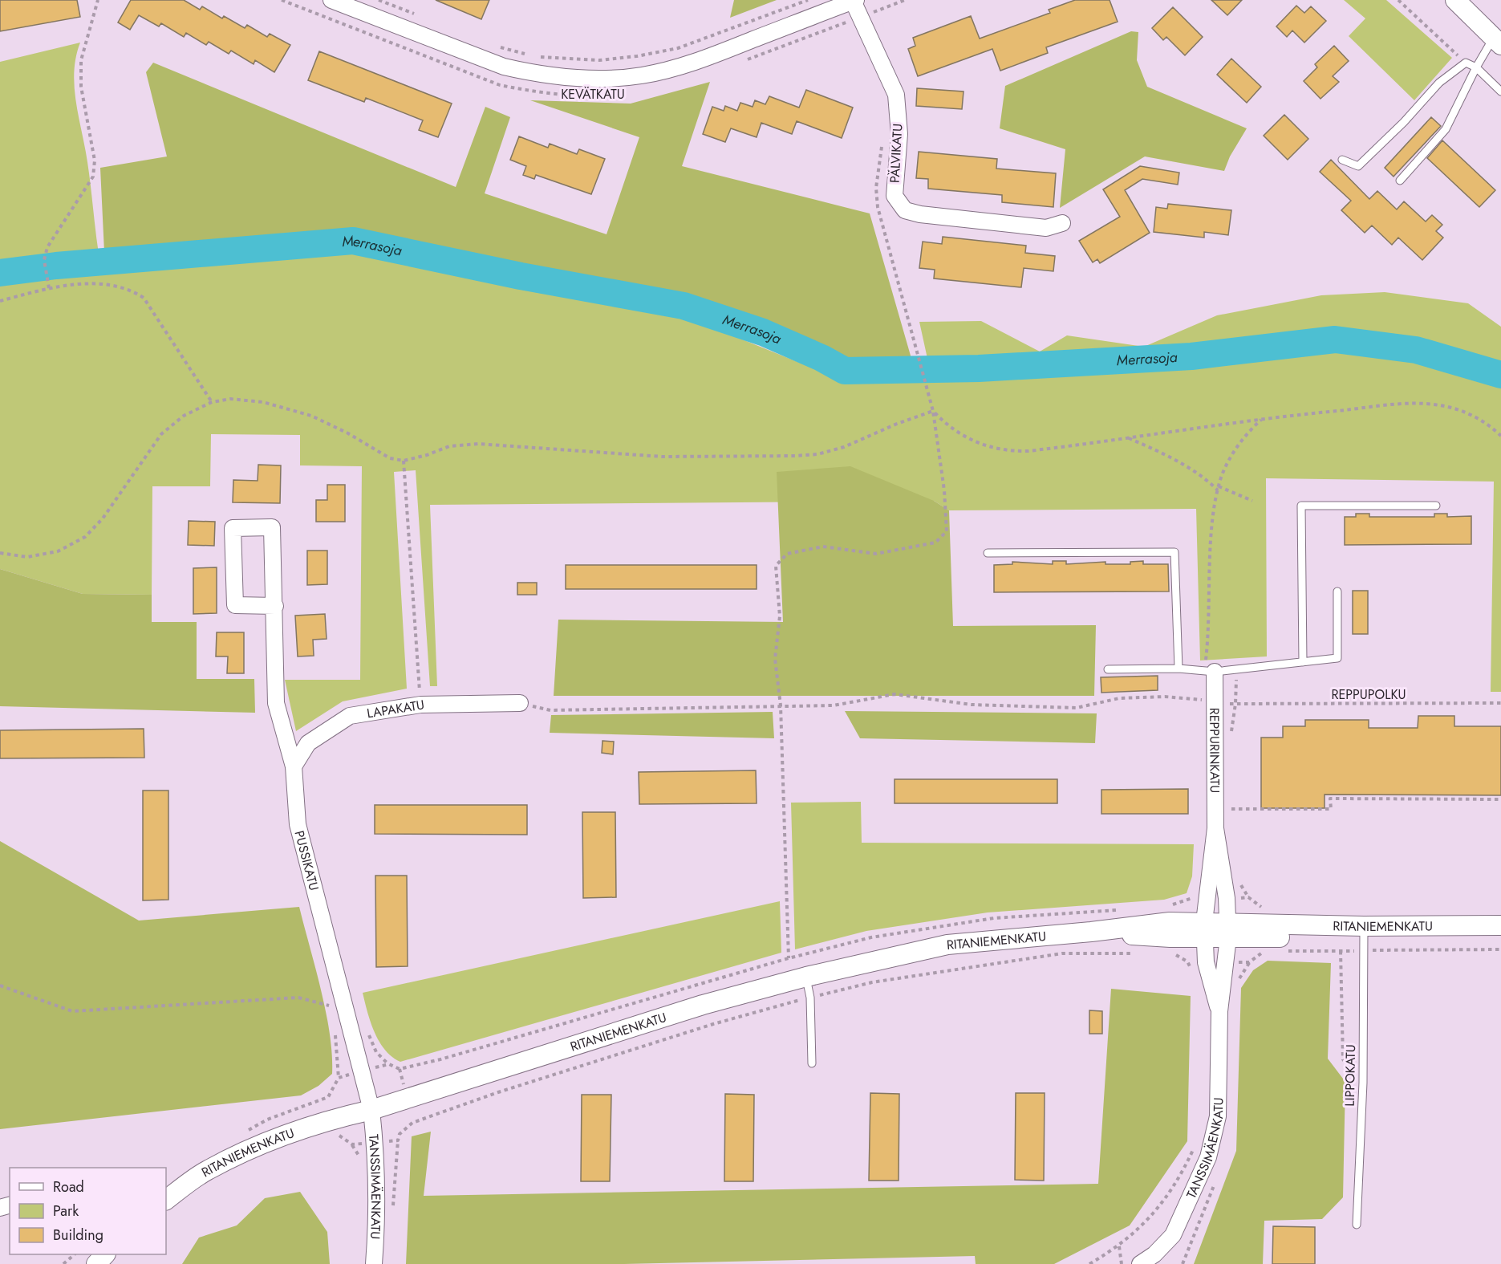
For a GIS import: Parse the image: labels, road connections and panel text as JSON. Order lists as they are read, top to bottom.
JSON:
{
  "streets": {
    "street": [
      "KEVÄTKATU",
      "PÄLVIKATU",
      "LAPAKATU",
      "REPPURINKATU",
      "PUSSIKATU",
      "RITANIEMENKATU",
      "TANSSIMÄENKATU"
    ],
    "lane": ["LIPPOKATU"],
    "path": ["REPPUPOLKU"]
  },
  "crossings": [
    ["KEVÄTKATU", "PÄLVIKATU"],
    ["LAPAKATU", "PUSSIKATU"],
    ["REPPURINKATU", "RITANIEMENKATU"],
    ["REPPURINKATU", "TANSSIMÄENKATU"],
    ["PUSSIKATU", "RITANIEMENKATU"],
    ["PUSSIKATU", "TANSSIMÄENKATU"],
    ["RITANIEMENKATU", "LIPPOKATU"],
    ["RITANIEMENKATU", "TANSSIMÄENKATU"]
  ],
  "water": ["Merrasoja"],
  "legend": ["Road", "Park", "Building"]
}
